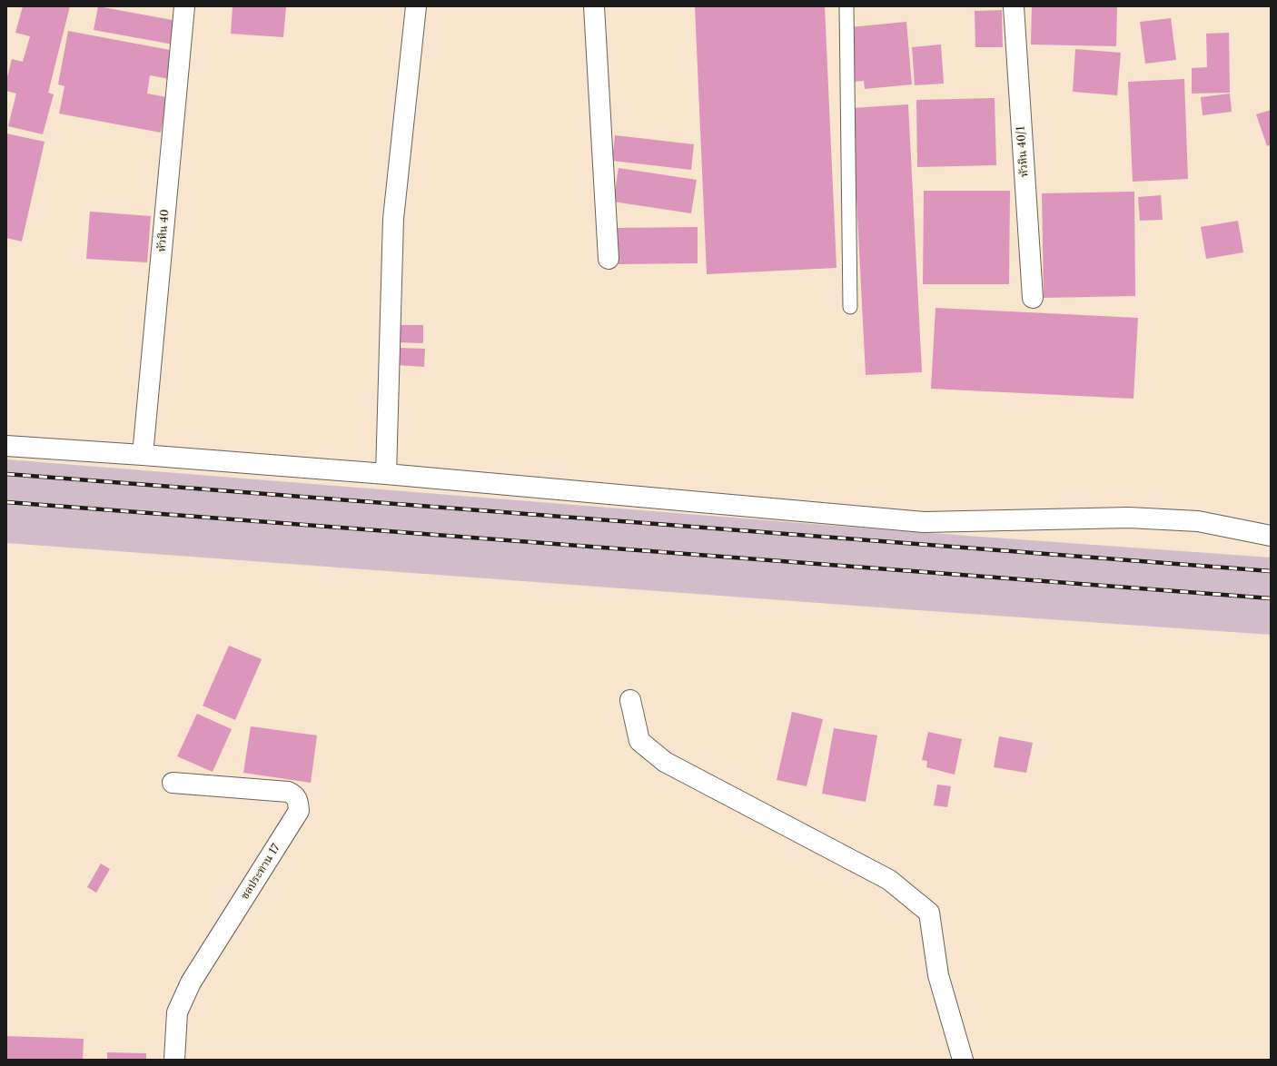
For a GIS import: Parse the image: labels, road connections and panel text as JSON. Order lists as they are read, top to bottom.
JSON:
{
  "streets": {
    "street": ["หัวหิน 40/1", "หัวหิน 40", "ชลประทาน 17"]
  }
}
